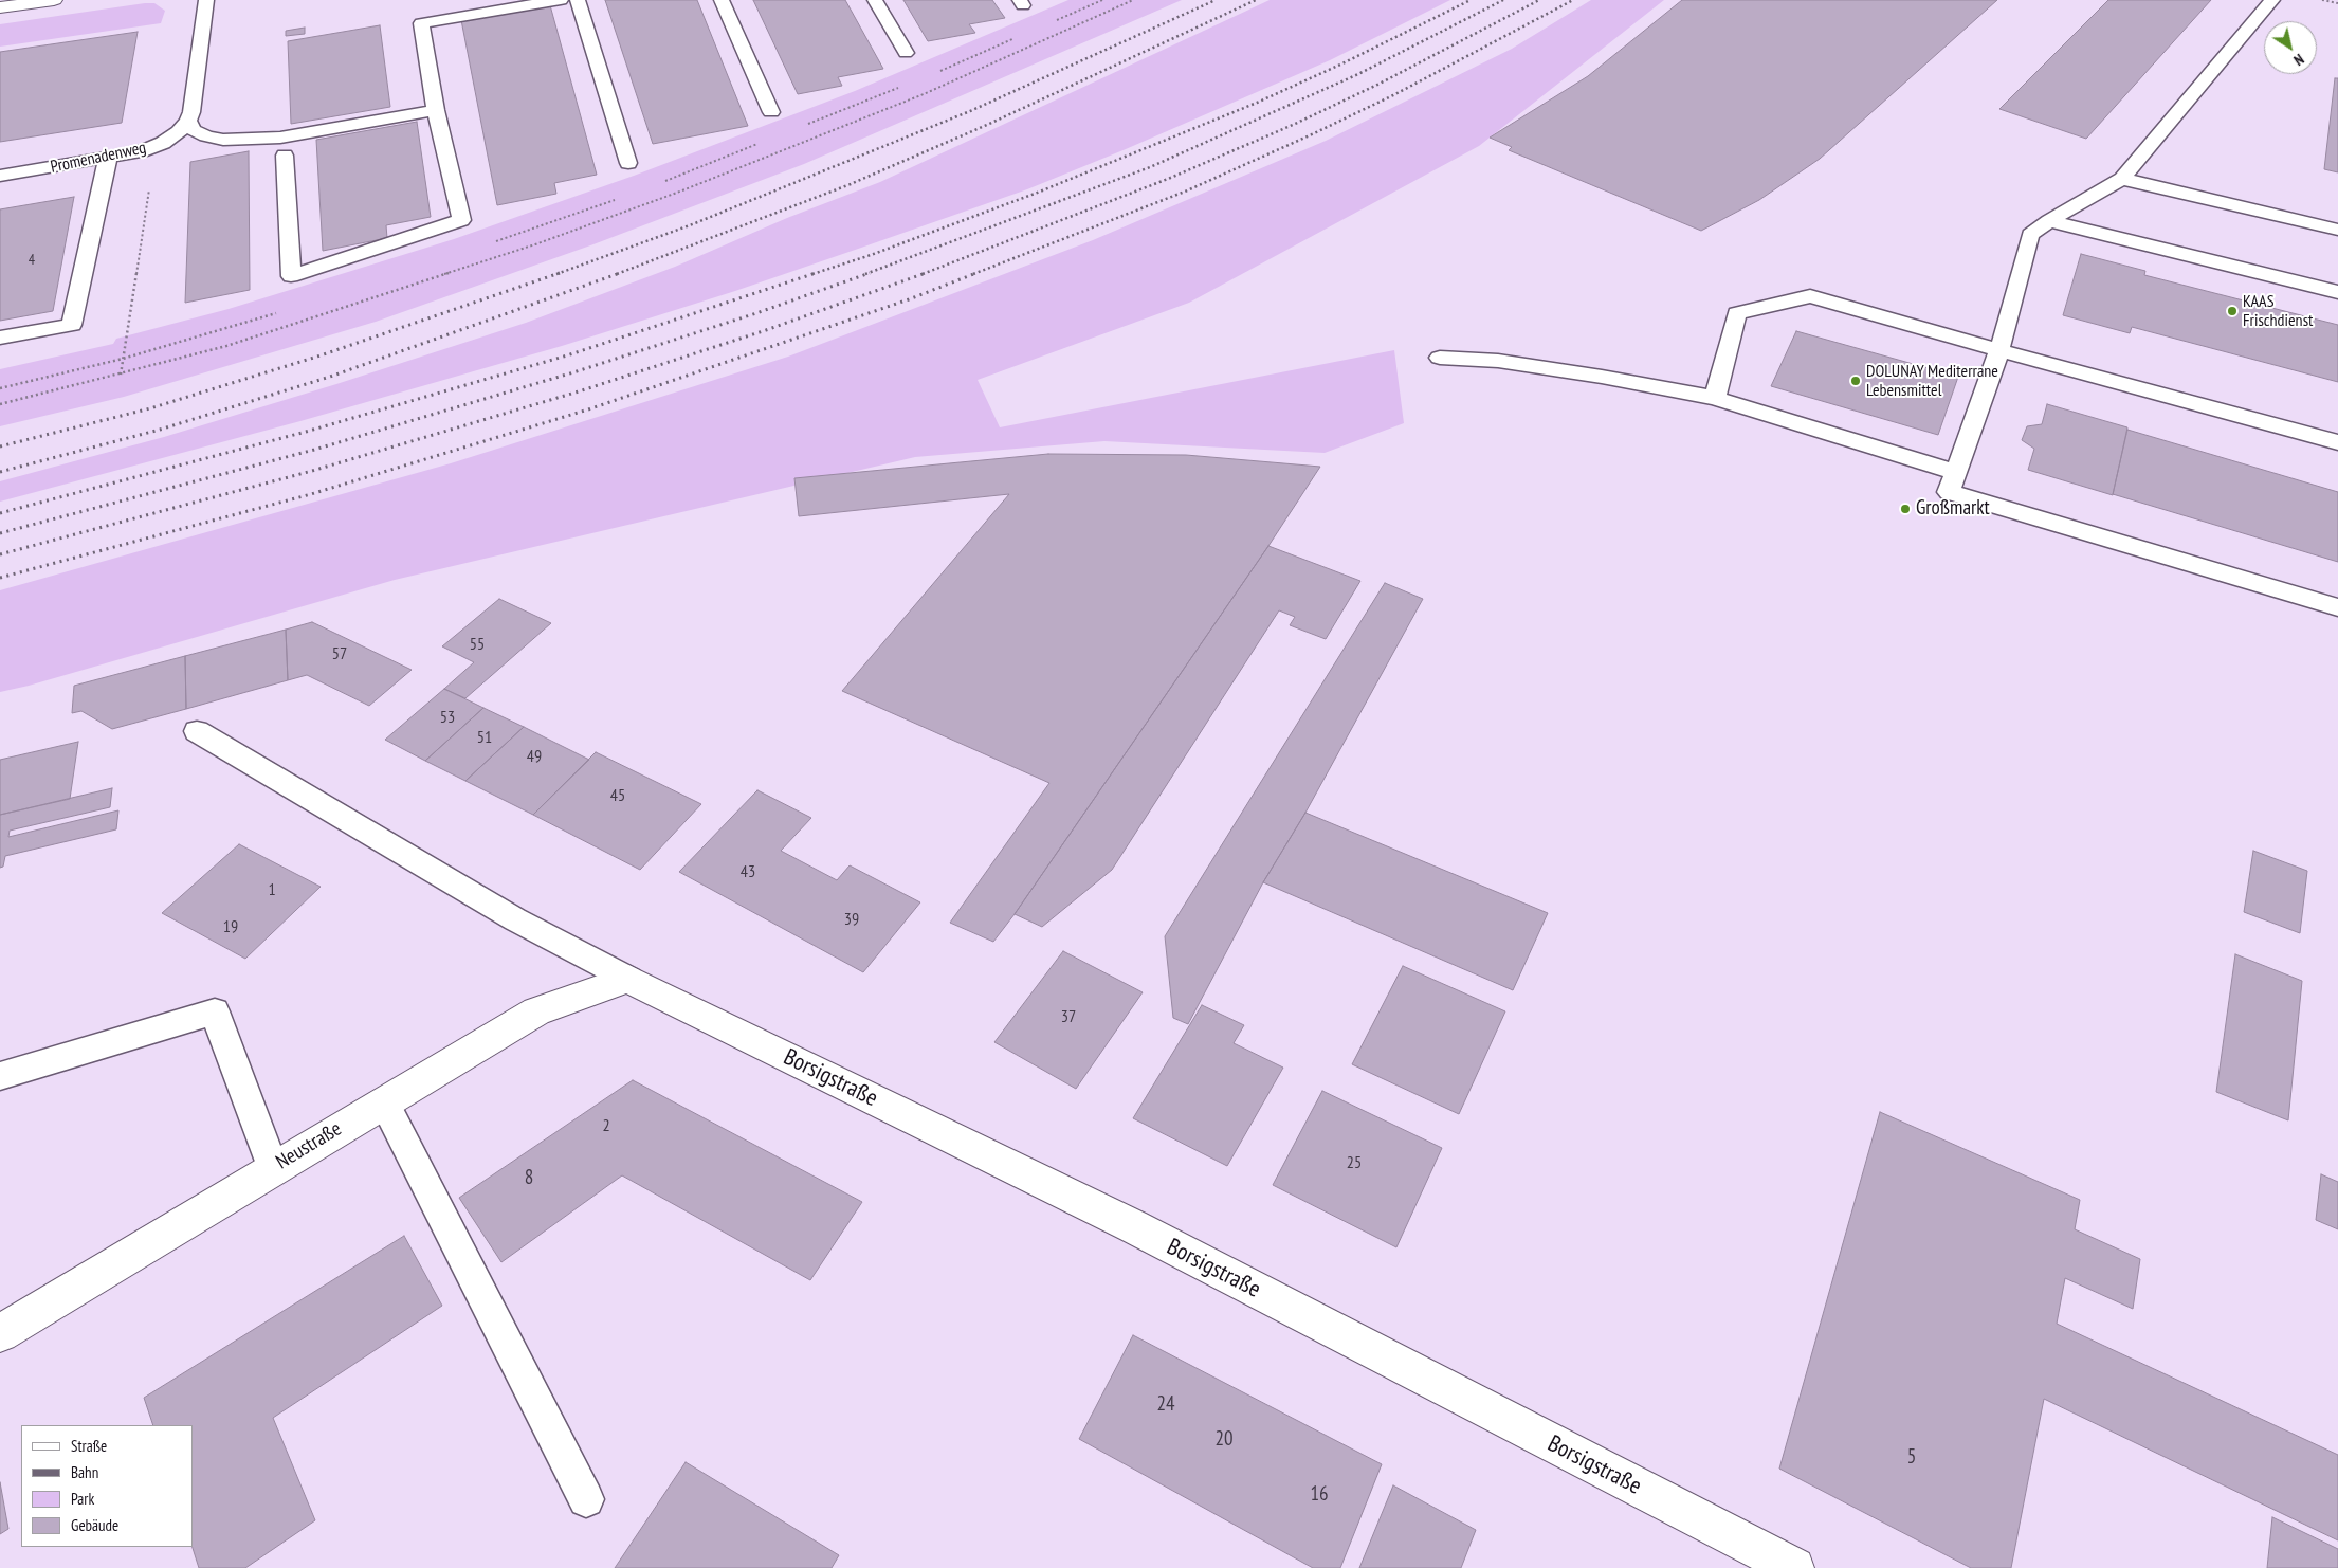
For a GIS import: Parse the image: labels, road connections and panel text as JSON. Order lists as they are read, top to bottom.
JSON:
{
  "streets": {
    "street": ["Borsigstraße", "Neustraße"],
    "lane": ["Promenadenweg"]
  },
  "crossings": [
    ["Borsigstraße", "Neustraße"]
  ],
  "places": ["KAAS Frischdienst", "DOLUNAY Mediterrane Lebensmittel", "Großmarkt"],
  "house_numbers": [
    "4",
    "55",
    "57",
    "53",
    "51",
    "49",
    "45",
    "43",
    "1",
    "39",
    "19",
    "37",
    "2",
    "25",
    "8",
    "24",
    "20",
    "5",
    "16"
  ],
  "legend": [
    "Straße",
    "Bahn",
    "Park",
    "Gebäude"
  ],
  "north": "bottom right"
}
